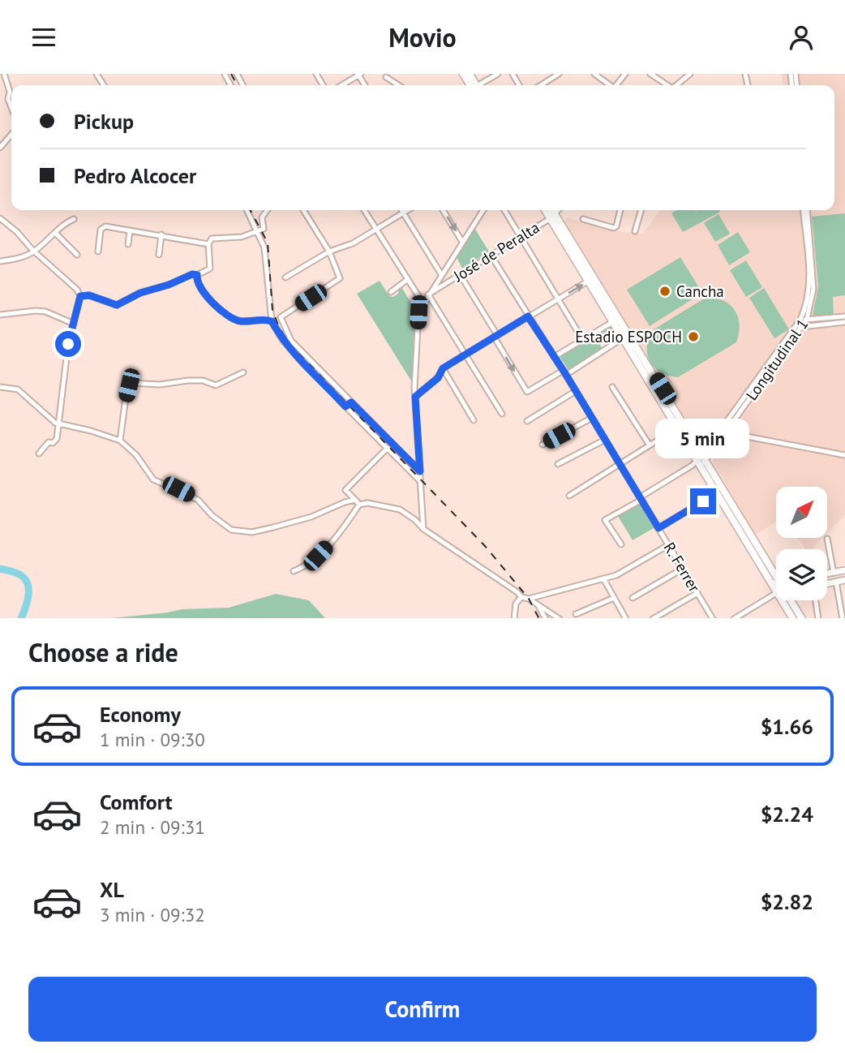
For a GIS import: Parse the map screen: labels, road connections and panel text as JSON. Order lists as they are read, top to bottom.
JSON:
{
  "streets": {
    "street": ["José de Peralta", "Longitudinal 1", "R. Ferrer"]
  },
  "crossings": [
    ["José de Peralta", "R. Ferrer"],
    ["Longitudinal 1", "R. Ferrer"]
  ],
  "places": ["Cancha", "Estadio ESPOCH"],
  "north": "top right",
  "page": {
    "header": "Movio",
    "banner": ["Pickup", "Pedro Alcocer"],
    "bubble": "5 min",
    "heading": "Choose a ride",
    "list": [
      {
        "name": "Economy",
        "note": "1 min · 09:30",
        "value": "$1.66"
      },
      {
        "name": "Comfort",
        "note": "2 min · 09:31",
        "value": "$2.24"
      },
      {
        "name": "XL",
        "note": "3 min · 09:32",
        "value": "$2.82"
      }
    ],
    "buttons": "Confirm"
  }
}
